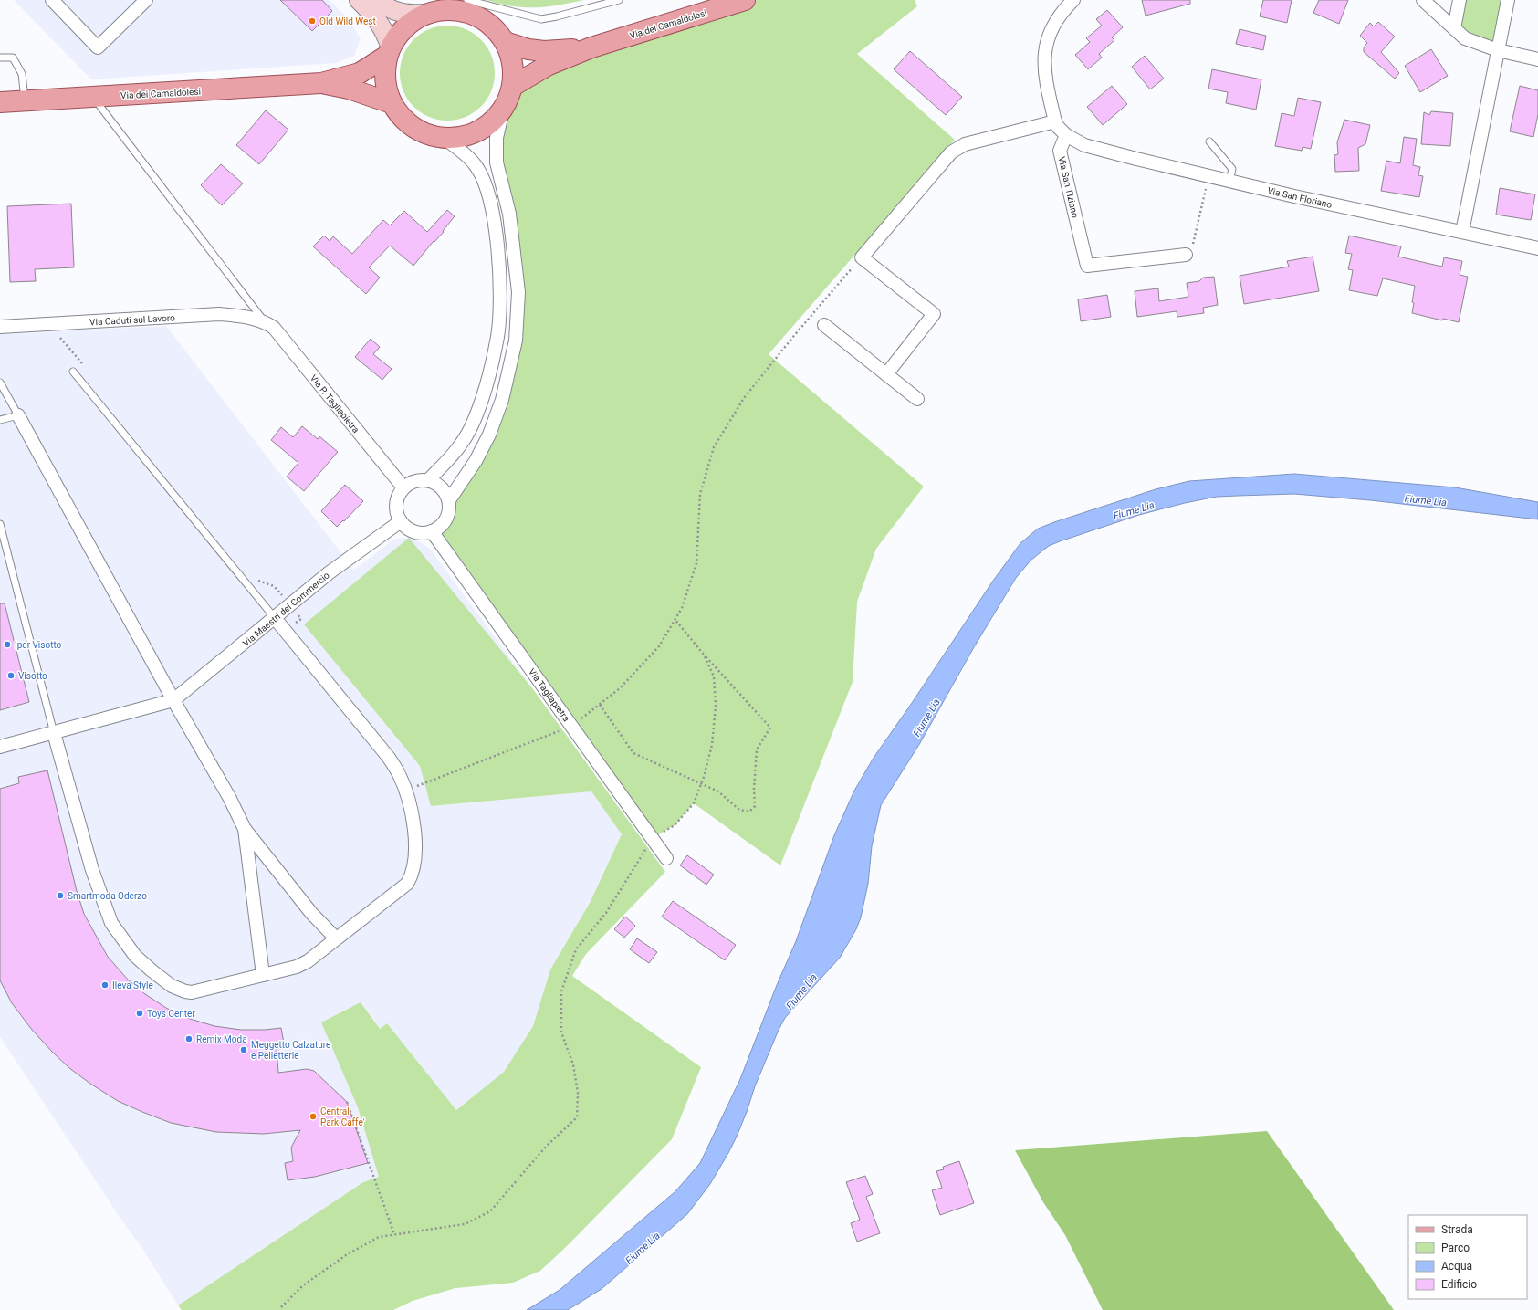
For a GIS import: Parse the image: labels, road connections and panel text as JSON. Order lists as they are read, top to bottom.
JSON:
{
  "streets": {
    "main road": ["Via dei Camaldolesi"],
    "street": [
      "Via San Tiziano",
      "Via San Floriano",
      "Via Caduti sul Lavoro",
      "Via P. Tagliapietra",
      "Via Maestri del Commercio",
      "Via Tagliapietra"
    ]
  },
  "crossings": [
    ["Via San Tiziano", "Via San Floriano"],
    ["Via Caduti sul Lavoro", "Via P. Tagliapietra"],
    ["Via P. Tagliapietra", "Via Maestri del Commercio"],
    ["Via P. Tagliapietra", "Via Tagliapietra"],
    ["Via Maestri del Commercio", "Via Tagliapietra"]
  ],
  "water": ["Fiume Lia"],
  "places": [
    "Old Wild West",
    "Iper Visotto",
    "Visotto",
    "Smartmoda Oderzo",
    "Ileva Style",
    "Toys Center",
    "Remix Moda",
    "Meggetto Calzature e Pelletterie",
    "Central Park Caffe'"
  ],
  "legend": [
    "Strada",
    "Parco",
    "Acqua",
    "Edificio"
  ]
}
